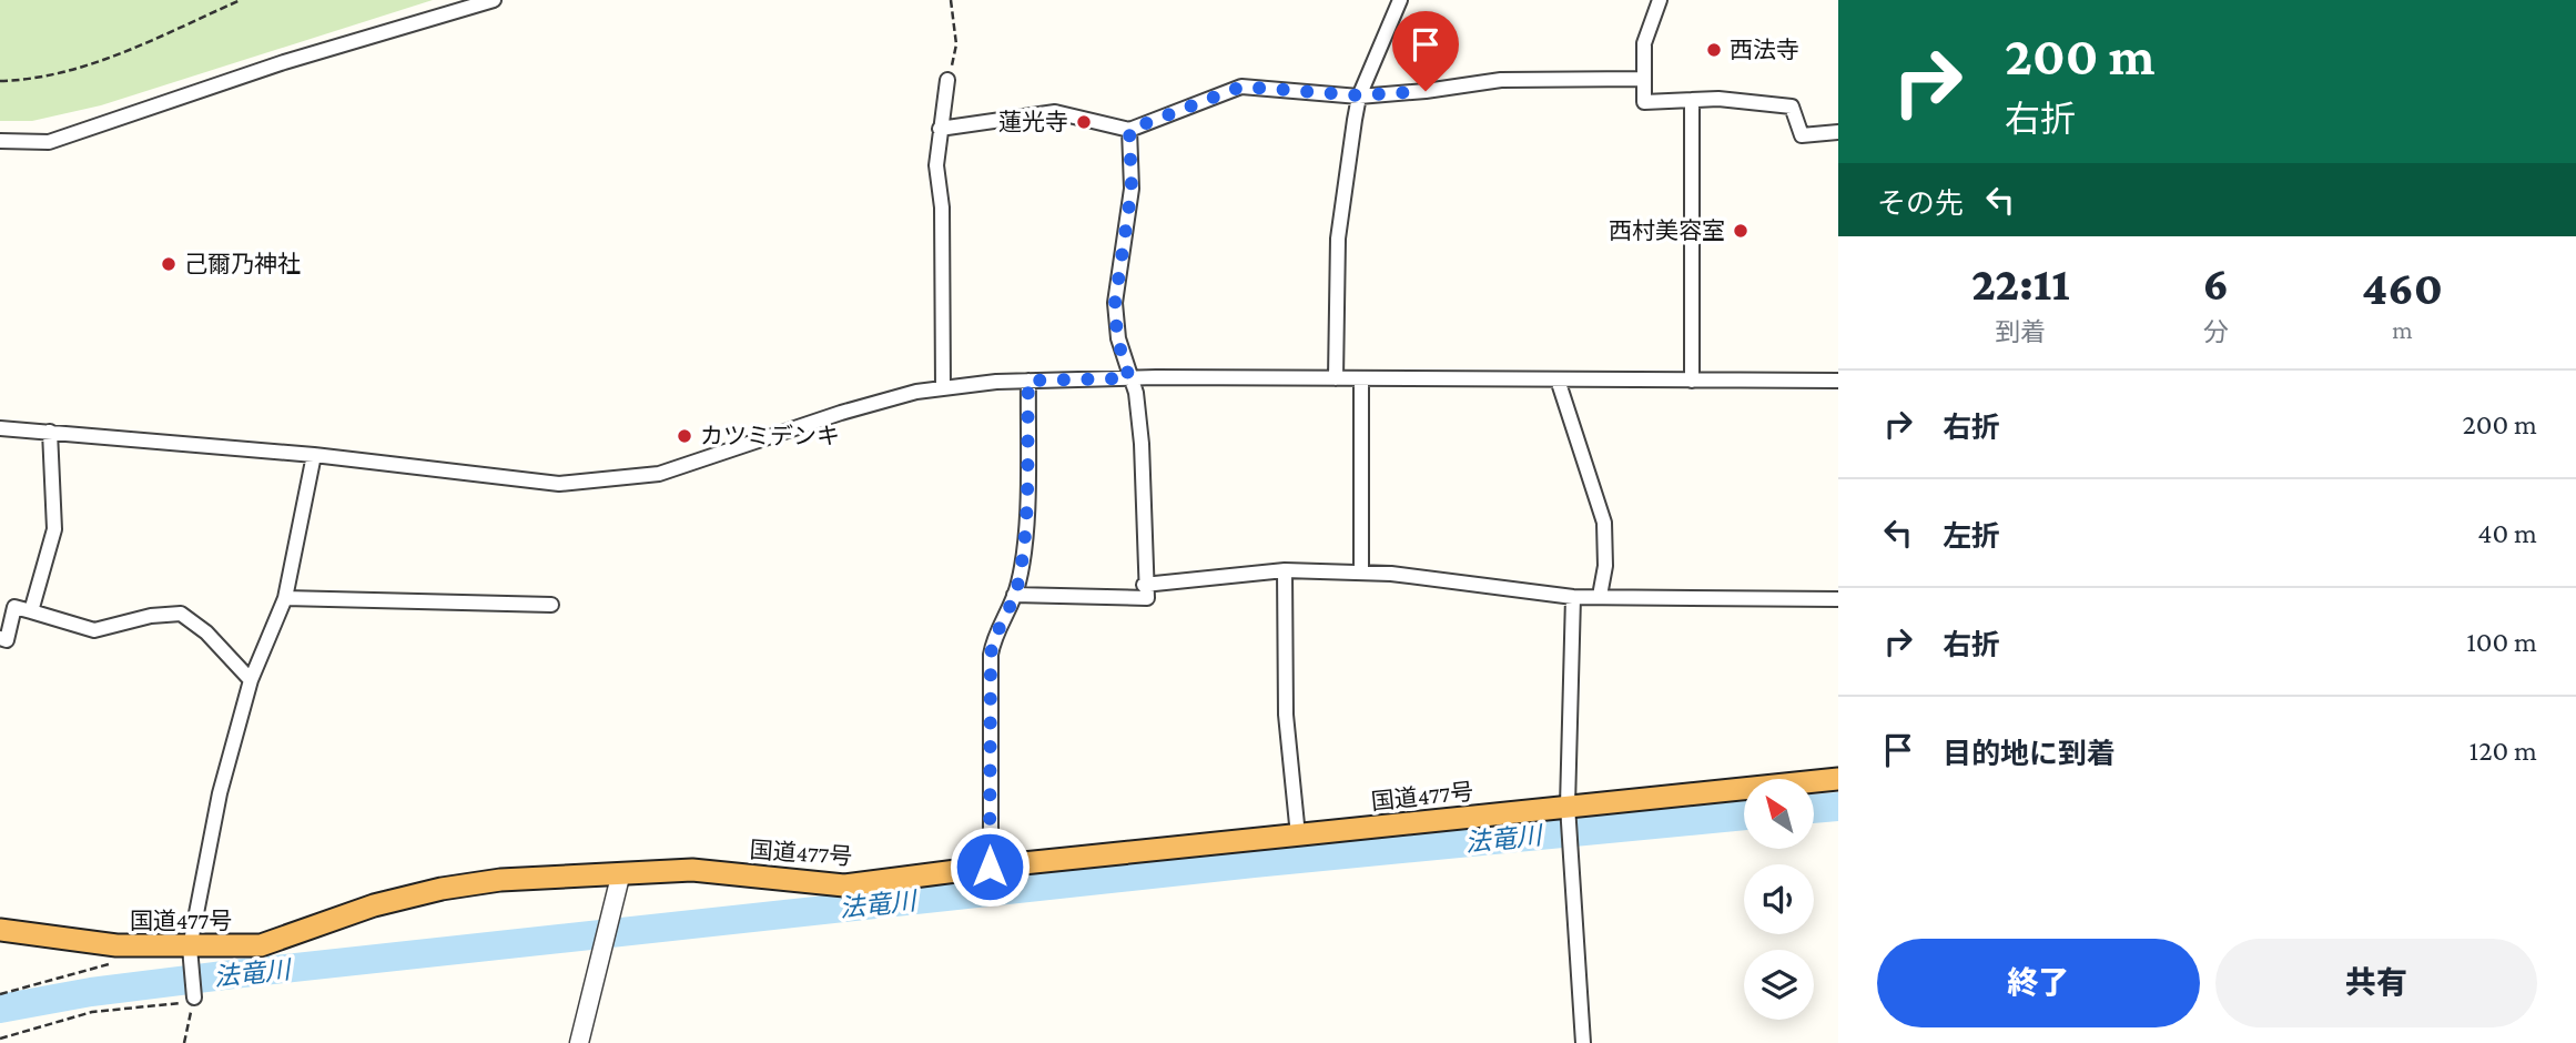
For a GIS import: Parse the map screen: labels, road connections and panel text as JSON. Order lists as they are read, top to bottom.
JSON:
{
  "streets": {
    "highway": ["国道477号"]
  },
  "water": ["法竜川"],
  "places": [
    "西法寺",
    "蓮光寺",
    "西村美容室",
    "己爾乃神社",
    "カツミデンキ"
  ],
  "north": "top left",
  "page": {
    "turn": ["200 m", "右折"],
    "then": "その先",
    "eta": [
      "22:11",
      "到着",
      "6",
      "分",
      "460",
      "m"
    ],
    "list": [
      {
        "name": "右折",
        "value": "200 m"
      },
      {
        "name": "左折",
        "value": "40 m"
      },
      {
        "name": "右折",
        "value": "100 m"
      },
      {
        "name": "目的地に到着",
        "value": "120 m"
      }
    ],
    "buttons": ["終了", "共有"]
  }
}
